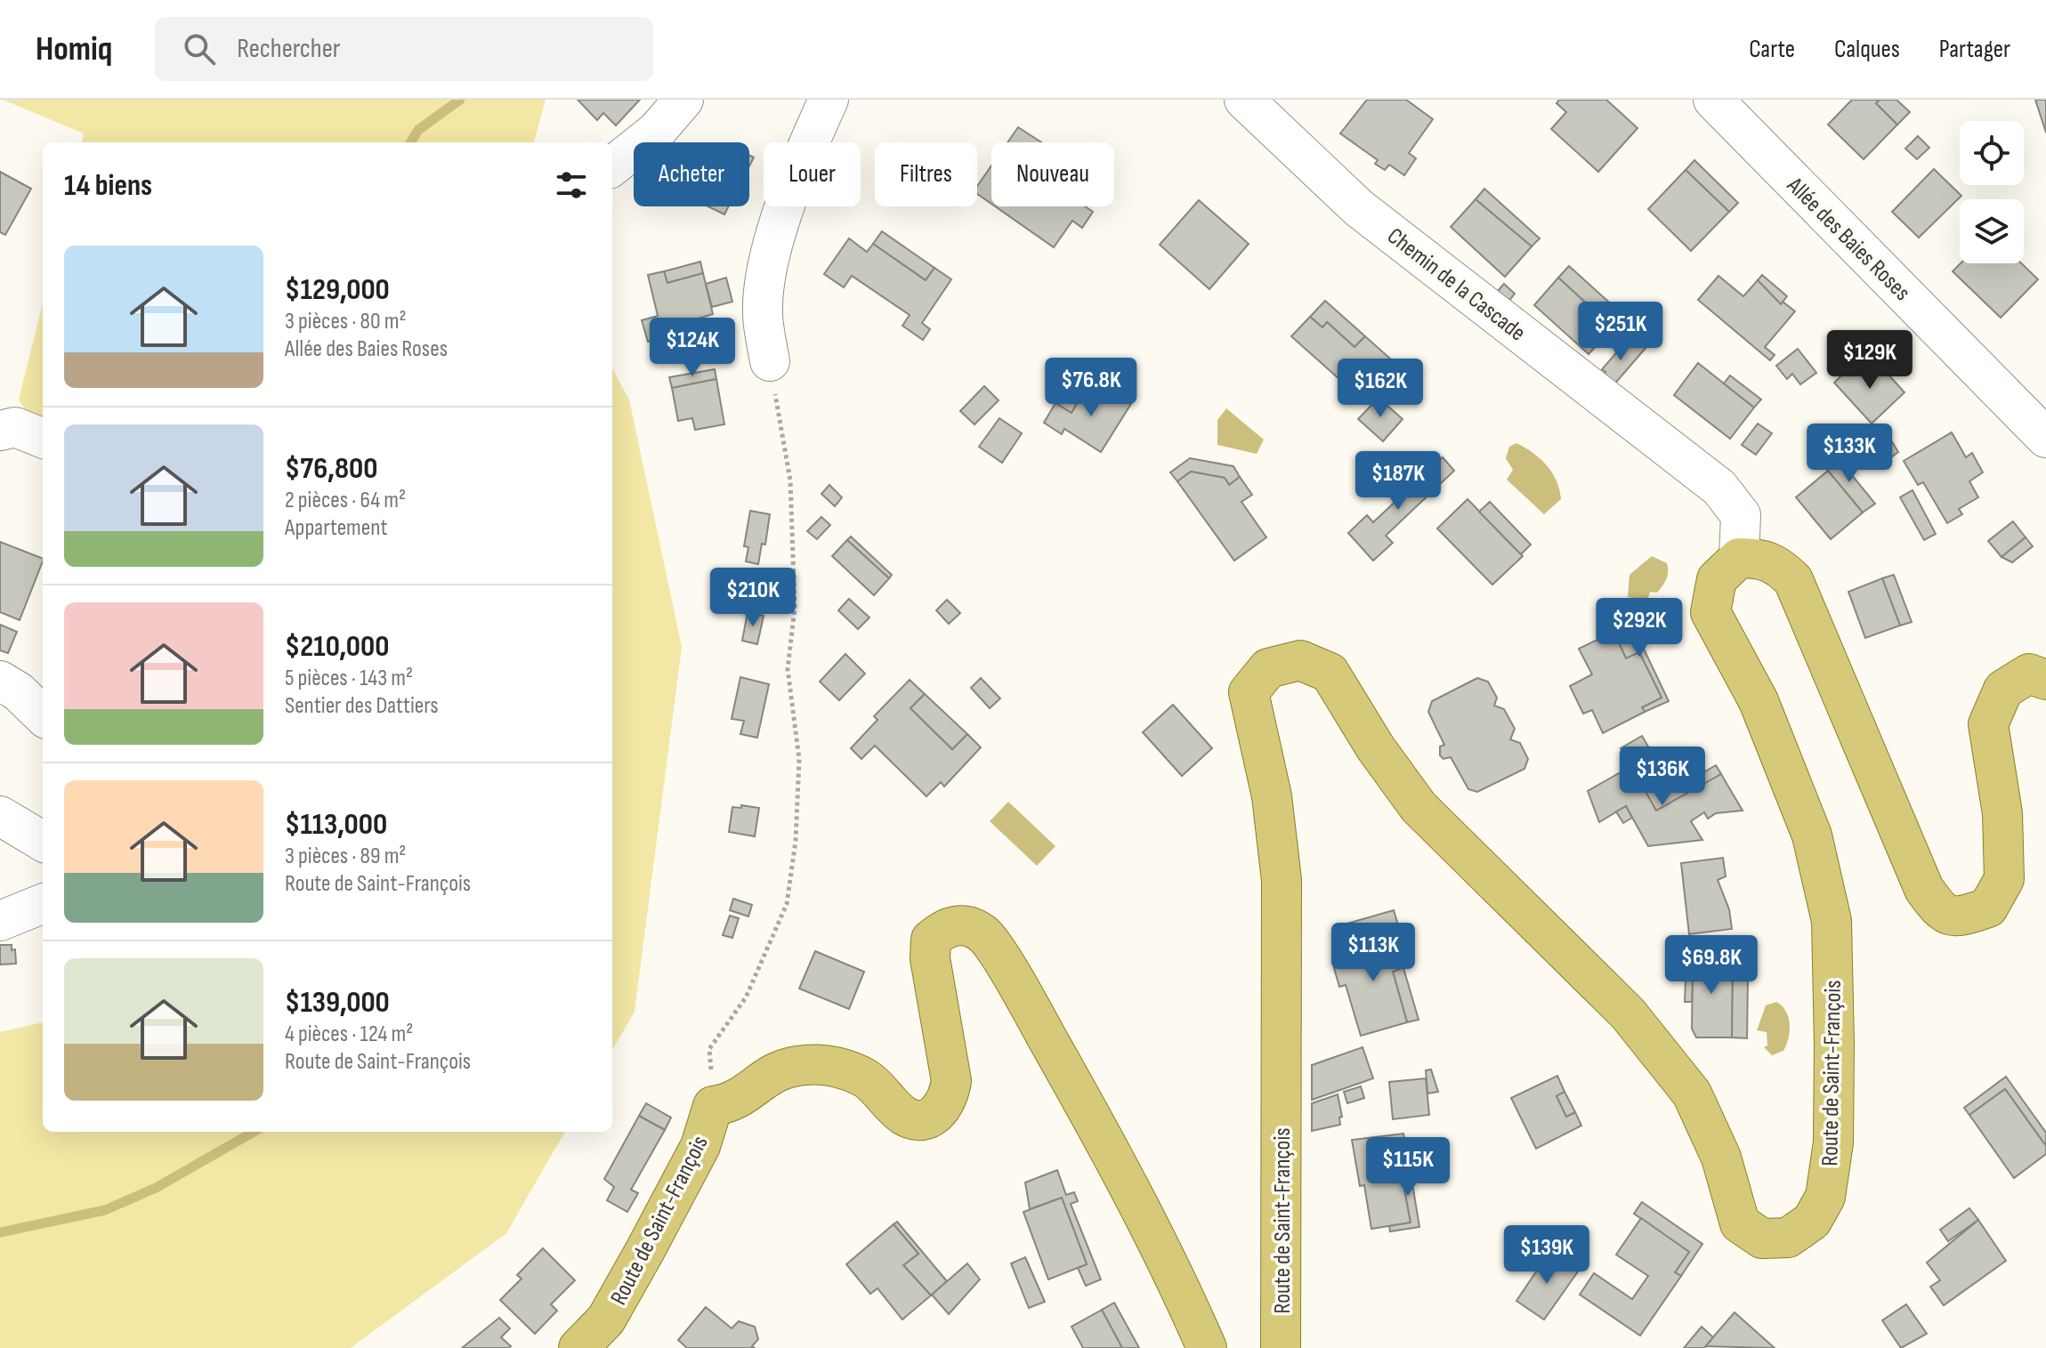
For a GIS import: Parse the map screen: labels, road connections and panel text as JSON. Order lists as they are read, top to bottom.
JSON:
{
  "streets": {
    "main road": ["Route de Saint-François"],
    "street": ["Allée des Baies Roses", "Chemin de la Cascade"]
  },
  "crossings": [
    ["Chemin de la Cascade", "Route de Saint-François"]
  ],
  "page": {
    "header": "Homiq",
    "search": "Rechercher",
    "nav": ["Carte", "Calques", "Partager"],
    "chip": [
      "Acheter",
      "Louer",
      "Filtres",
      "Nouveau"
    ],
    "heading": "14 biens",
    "list": [
      {
        "name": "$129,000",
        "note": "3 pièces · 80 m² · Allée des Baies Roses"
      },
      {
        "name": "$76,800",
        "note": "2 pièces · 64 m² · Appartement"
      },
      {
        "name": "$210,000",
        "note": "5 pièces · 143 m² · Sentier des Dattiers"
      },
      {
        "name": "$113,000",
        "note": "3 pièces · 89 m² · Route de Saint-François"
      },
      {
        "name": "$139,000",
        "note": "4 pièces · 124 m² · Route de Saint-François"
      }
    ],
    "price": [
      "$251K",
      "$124K",
      "$129K",
      "$76.8K",
      "$162K",
      "$133K",
      "$187K",
      "$210K",
      "$292K",
      "$136K",
      "$113K",
      "$69.8K",
      "$115K",
      "$139K"
    ]
  }
}
